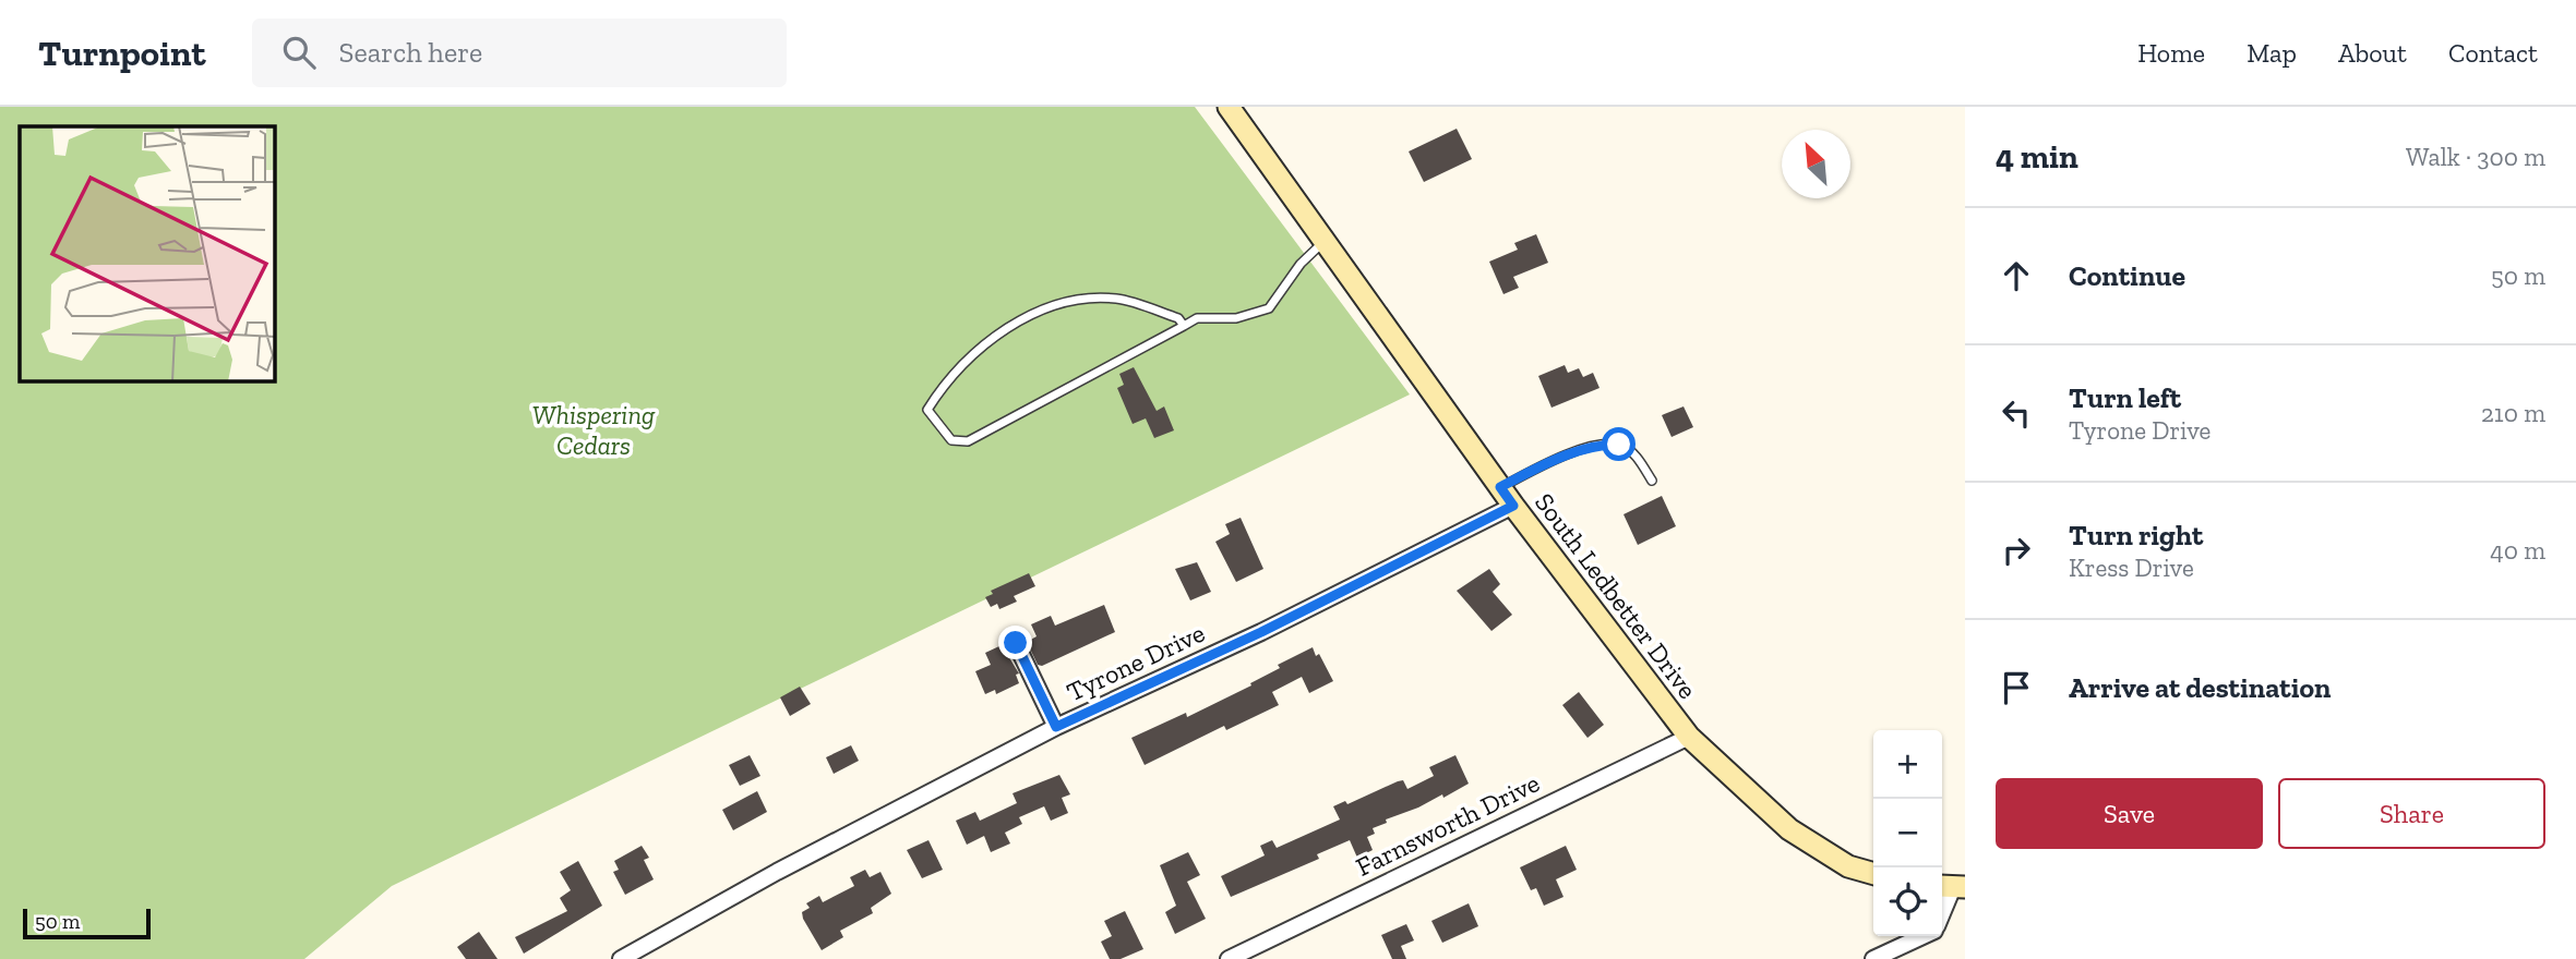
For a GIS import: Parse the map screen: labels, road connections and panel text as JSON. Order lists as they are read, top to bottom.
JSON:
{
  "streets": {
    "street": ["South Ledbetter Drive", "Tyrone Drive", "Farnsworth Drive"]
  },
  "crossings": [
    ["South Ledbetter Drive", "Tyrone Drive"],
    ["South Ledbetter Drive", "Farnsworth Drive"]
  ],
  "parks": ["Whispering Cedars"],
  "scale_bar": "50 m",
  "north": "top left",
  "page": {
    "header": "Turnpoint",
    "search": "Search here",
    "nav": [
      "Home",
      "Map",
      "About",
      "Contact"
    ],
    "heading": ["4 min", "Walk · 300 m"],
    "list": [
      ["Continue", "50 m"],
      ["Turn left", "Tyrone Drive", "210 m"],
      ["Turn right", "Kress Drive", "40 m"],
      "Arrive at destination"
    ],
    "map_buttons": ["+", "−"],
    "buttons": ["Save", "Share"],
    "scale": "50 m"
  }
}
